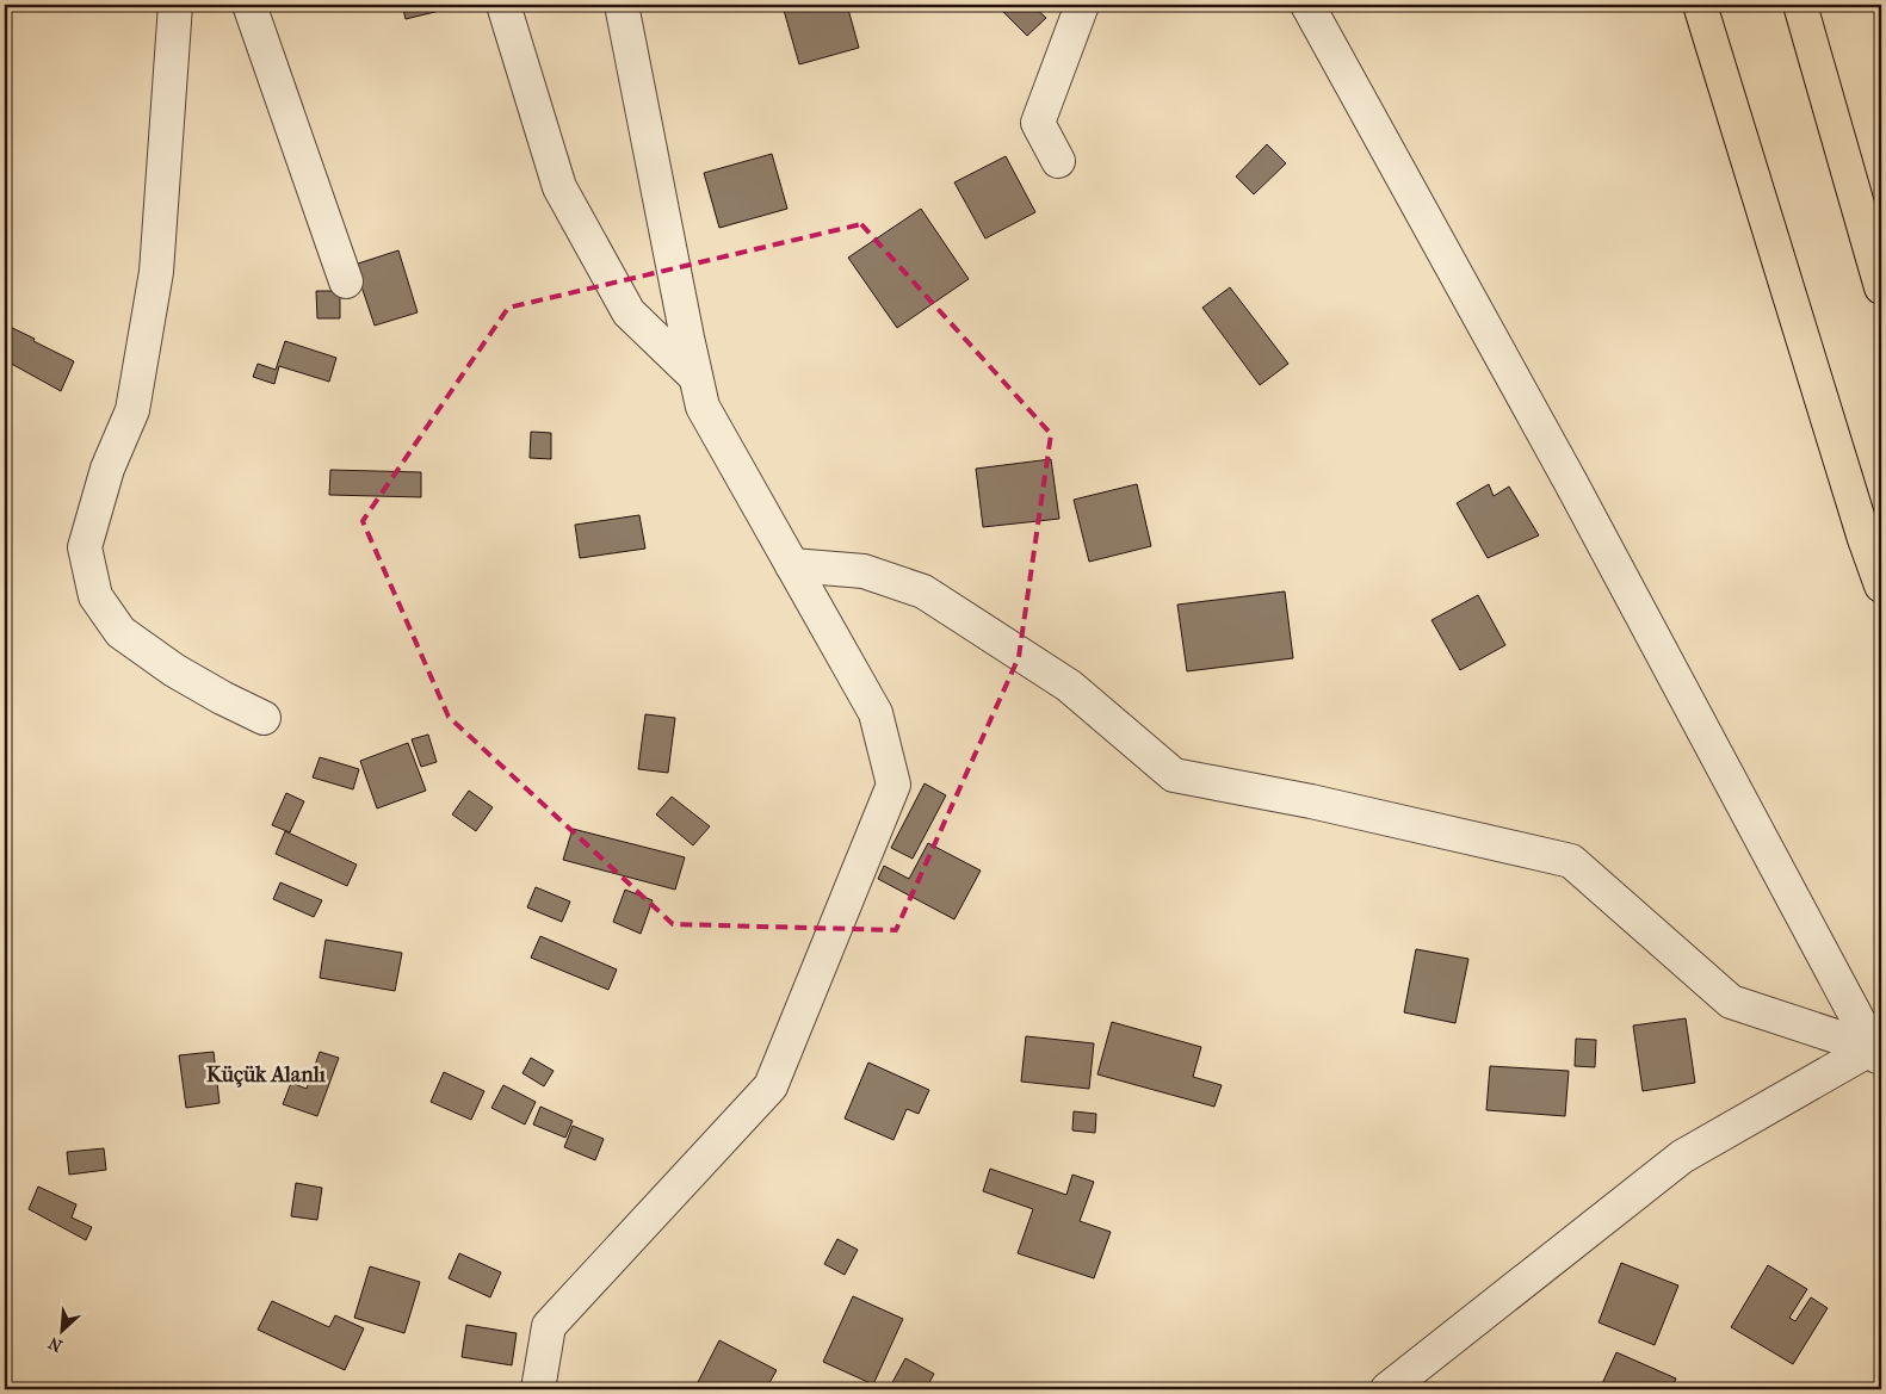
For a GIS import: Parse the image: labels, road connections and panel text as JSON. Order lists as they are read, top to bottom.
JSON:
{
  "districts": ["Küçük Alanlı"],
  "north": "bottom left"
}
